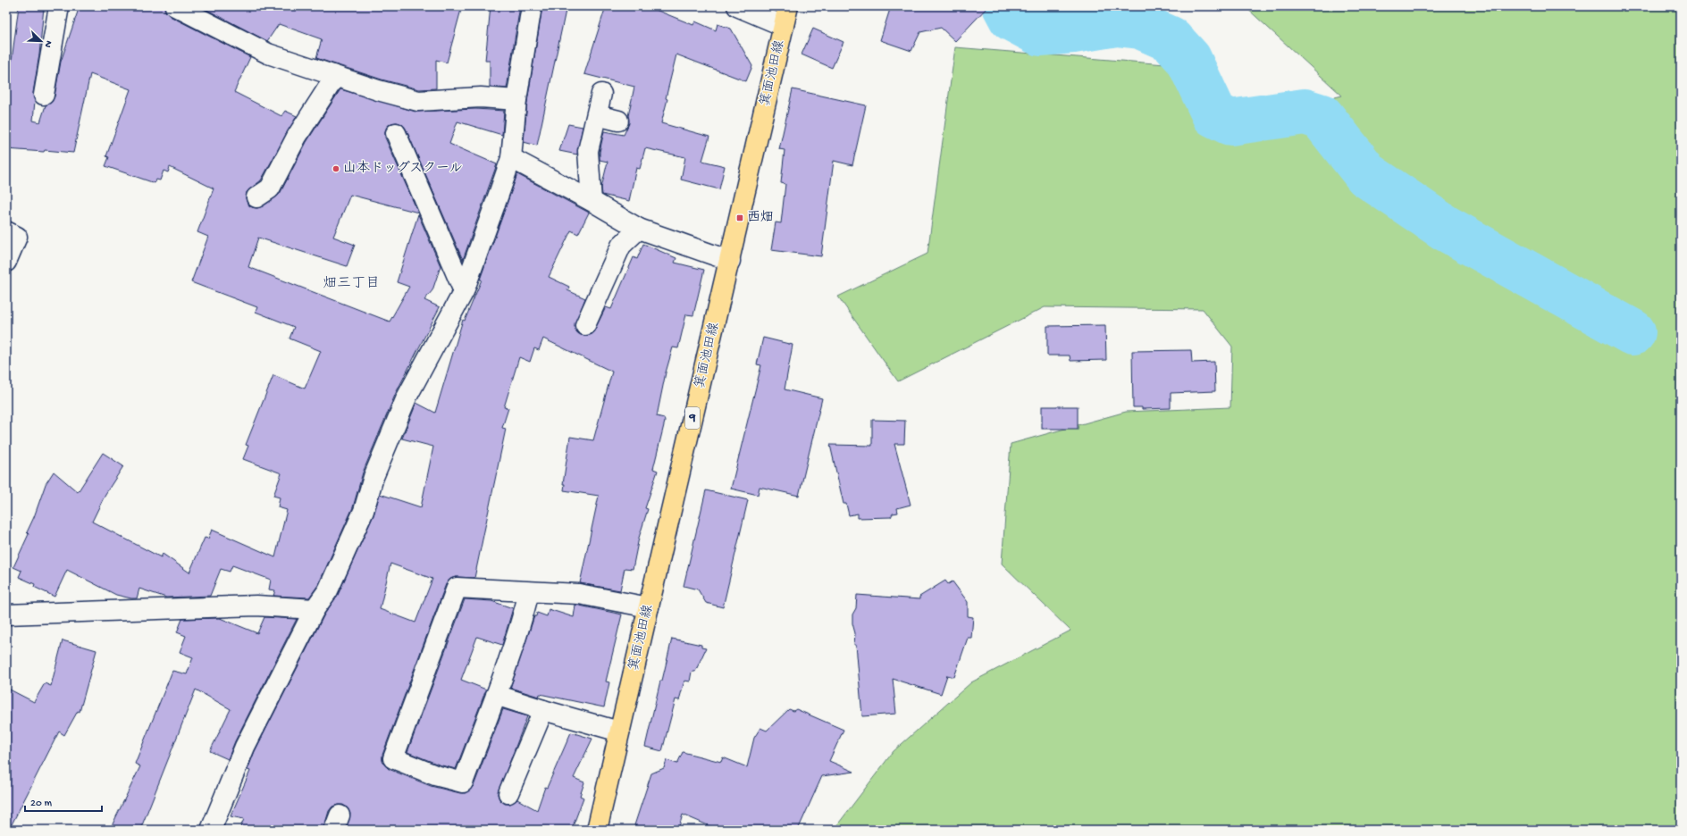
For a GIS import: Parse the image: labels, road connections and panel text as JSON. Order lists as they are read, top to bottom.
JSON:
{
  "streets": {
    "main road": ["箕面池田線", "9"]
  },
  "districts": ["畑三丁目"],
  "places": {
    "other": ["山本ドッグスクール"],
    "transit": ["西畑"]
  },
  "scale_bar": "20 m",
  "north": "bottom right"
}
